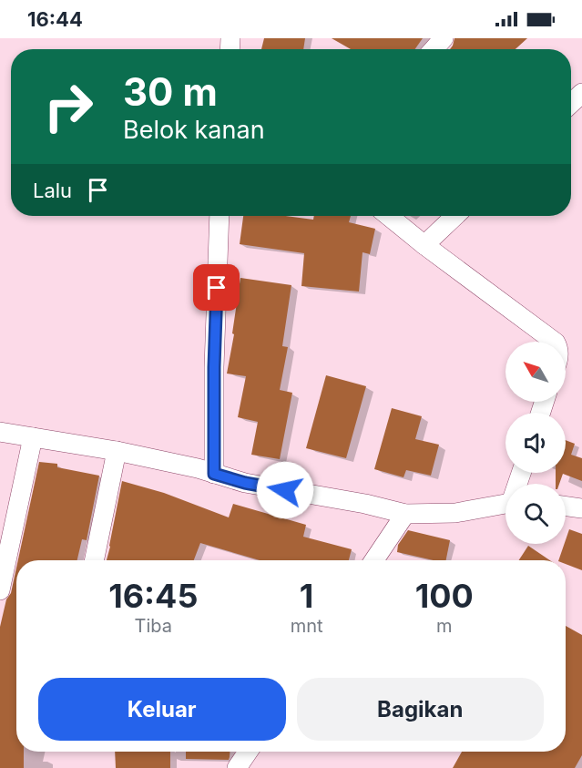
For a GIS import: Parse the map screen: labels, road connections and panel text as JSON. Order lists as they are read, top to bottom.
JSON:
{
  "north": "top left",
  "page": {
    "status": "16:44",
    "turn": ["30 m", "Belok kanan"],
    "then": "Lalu",
    "eta": [
      "16:45",
      "Tiba",
      "1",
      "mnt",
      "100",
      "m"
    ],
    "buttons": ["Keluar", "Bagikan"]
  }
}
